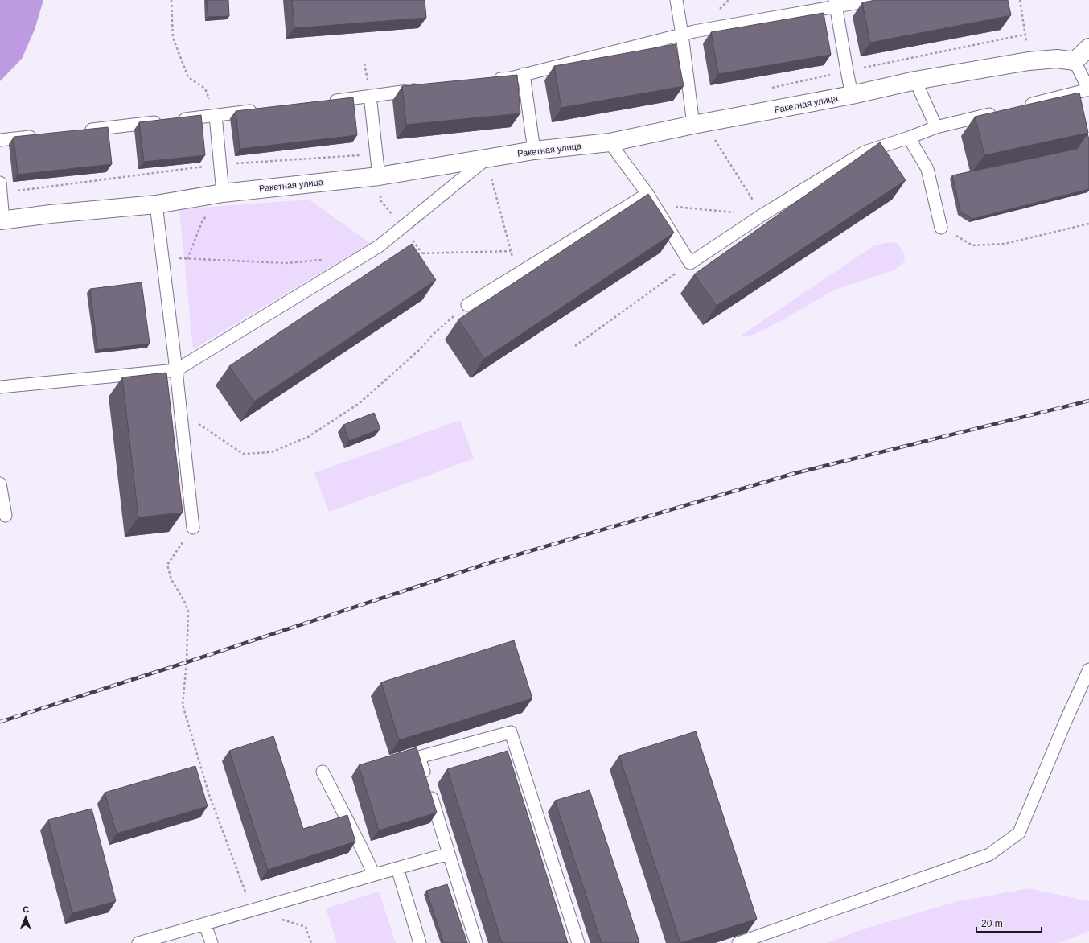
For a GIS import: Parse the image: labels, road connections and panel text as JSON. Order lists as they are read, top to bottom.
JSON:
{
  "streets": {
    "street": ["Ракетная улица"]
  },
  "scale_bar": "20 m",
  "north": "top"
}
